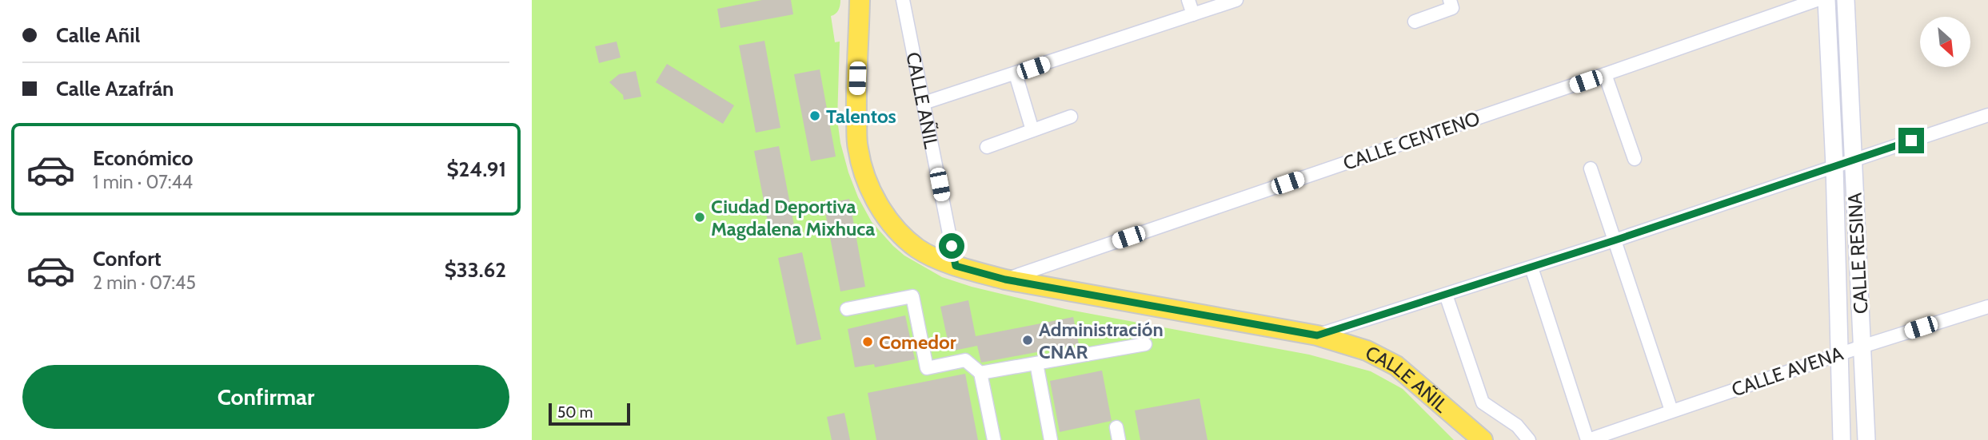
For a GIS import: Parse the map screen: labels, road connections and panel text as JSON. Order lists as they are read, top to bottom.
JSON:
{
  "streets": {
    "main road": ["CALLE AÑIL"],
    "street": ["CALLE CENTENO", "CALLE RESINA", "CALLE AVENA"]
  },
  "crossings": [
    ["CALLE AÑIL", "CALLE CENTENO"],
    ["CALLE RESINA", "CALLE AVENA"]
  ],
  "places": [
    "Talentos",
    "Ciudad Deportiva Magdalena Mixhuca",
    "Administración CNAR",
    "Comedor"
  ],
  "scale_bar": "50 m",
  "north": "bottom right",
  "page": {
    "banner": ["Calle Añil", "Calle Azafrán"],
    "list": [
      {
        "name": "Económico",
        "note": "1 min · 07:44",
        "value": "$24.91"
      },
      {
        "name": "Confort",
        "note": "2 min · 07:45",
        "value": "$33.62"
      }
    ],
    "buttons": "Confirmar",
    "scale": "50 m"
  }
}
